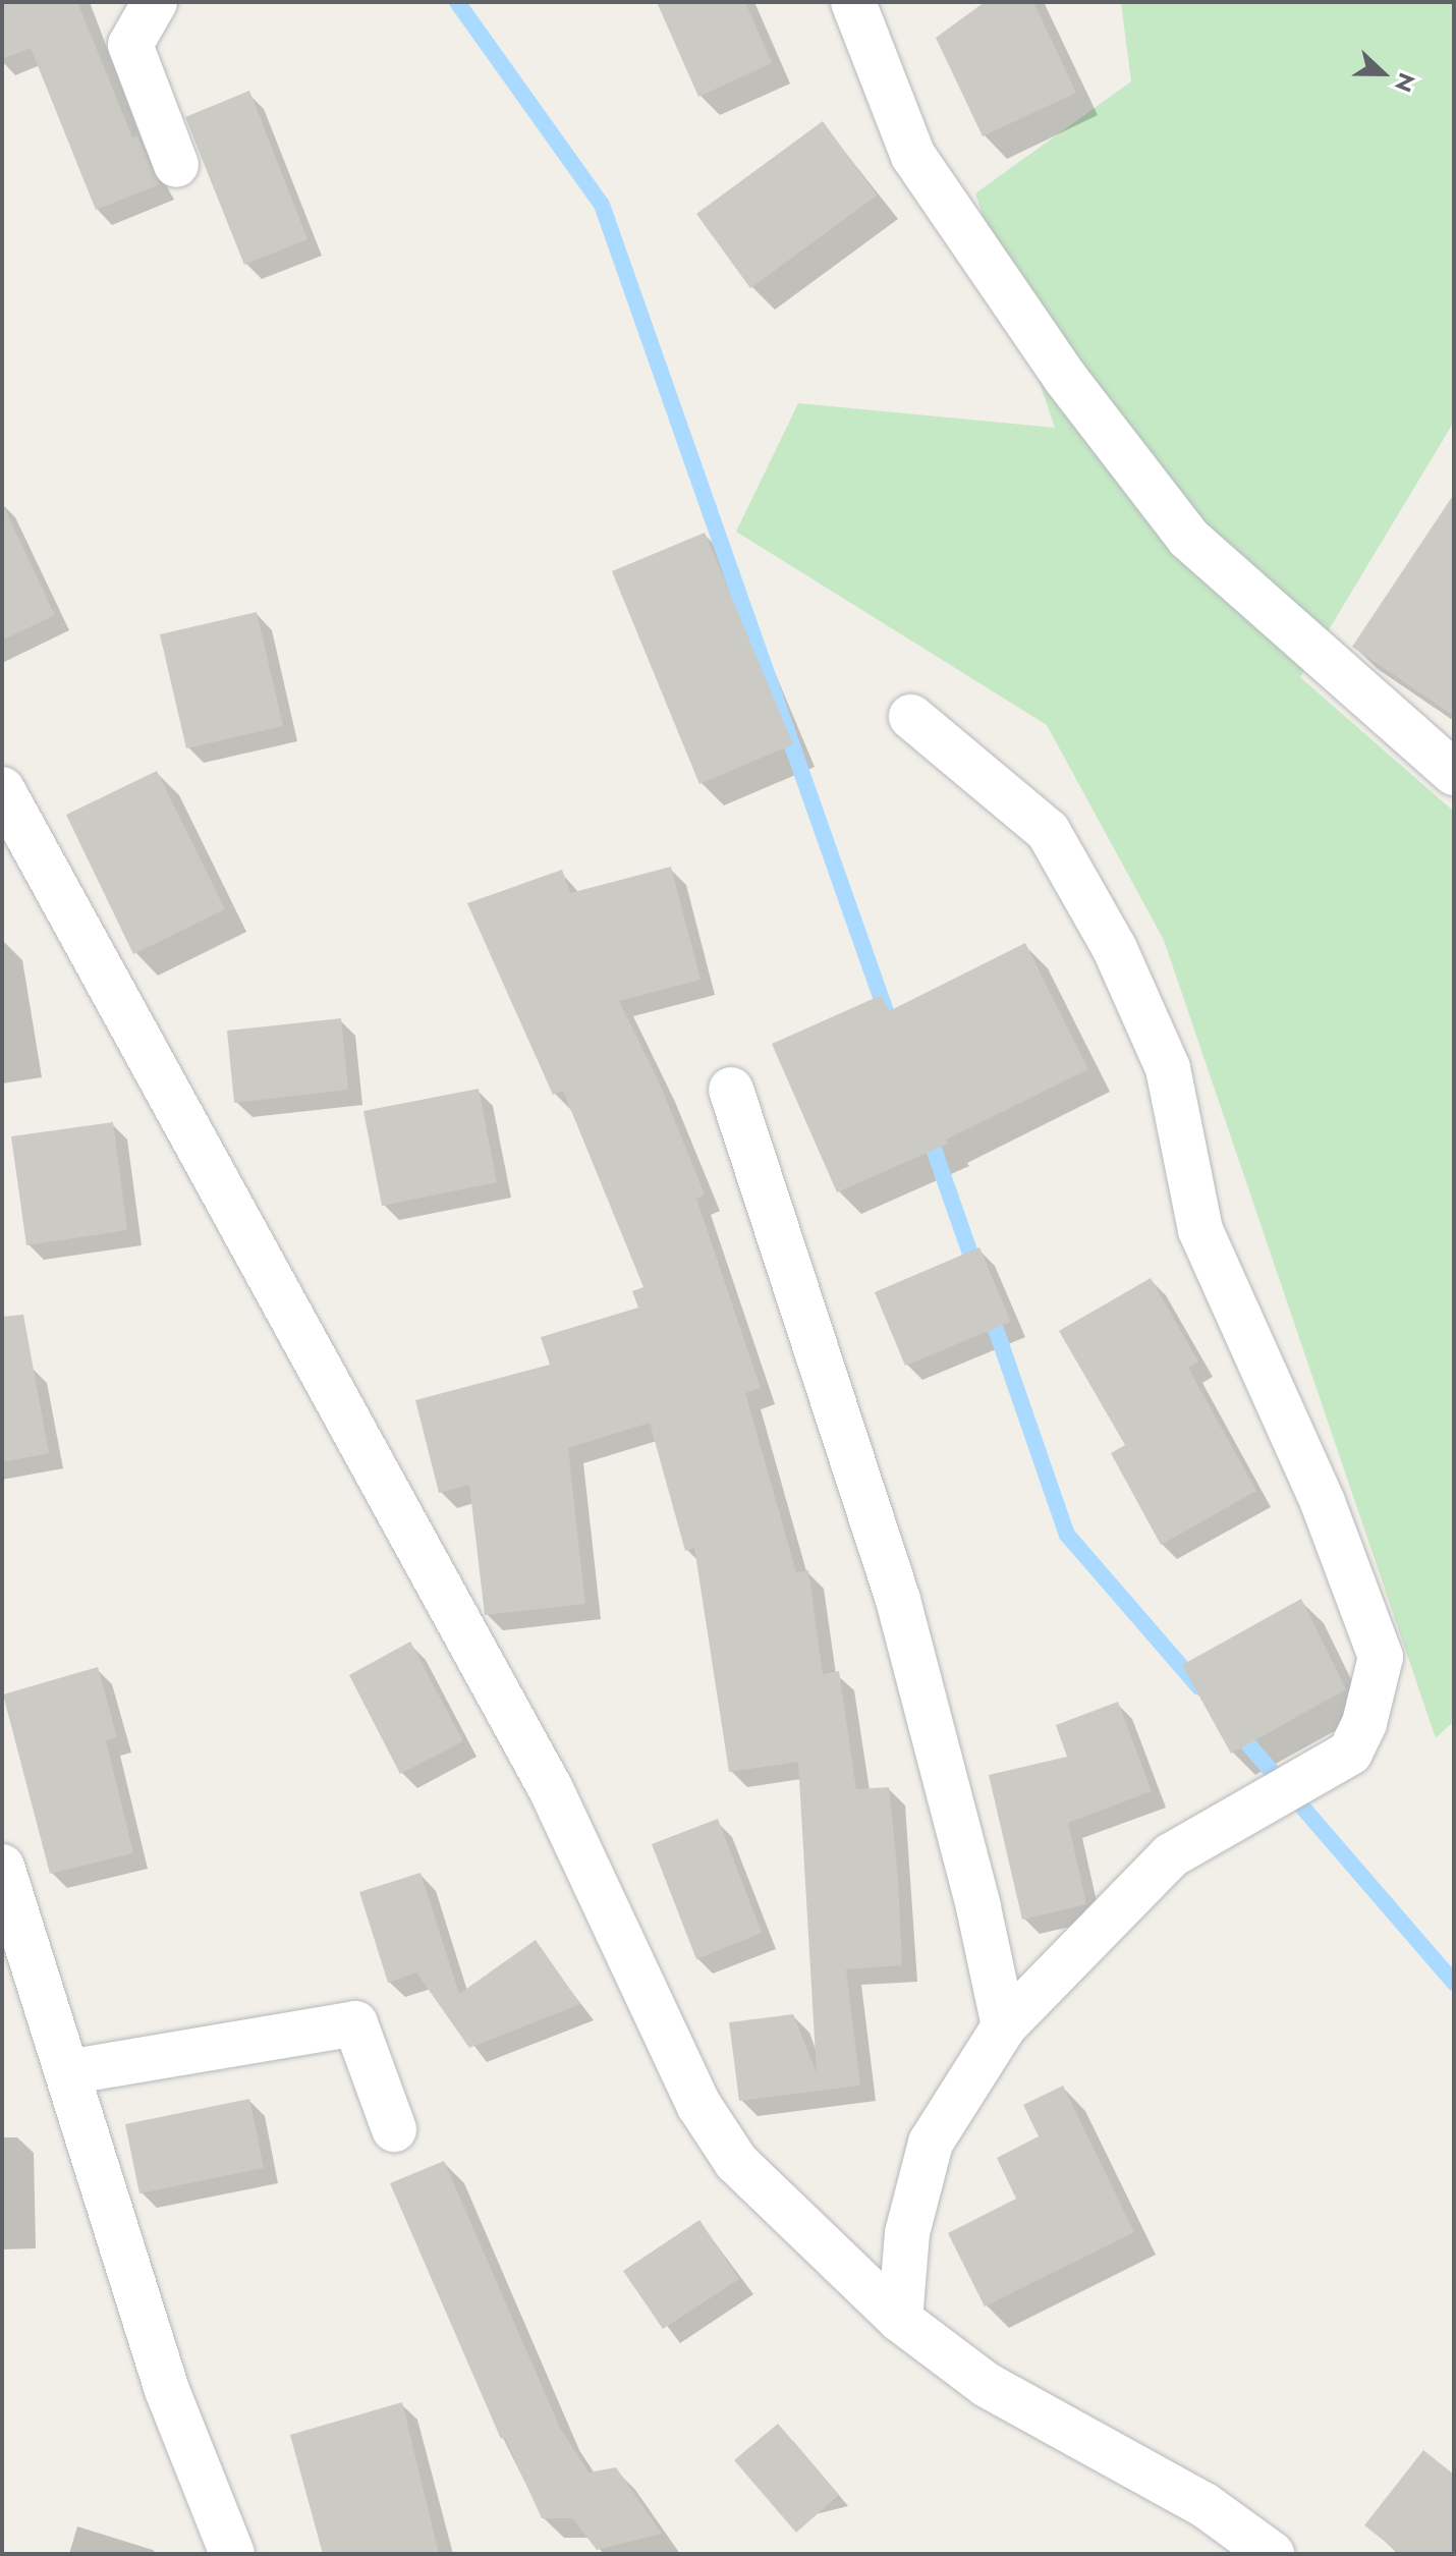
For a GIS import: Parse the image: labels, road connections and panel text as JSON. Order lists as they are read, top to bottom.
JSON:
{
  "north": "right"
}
